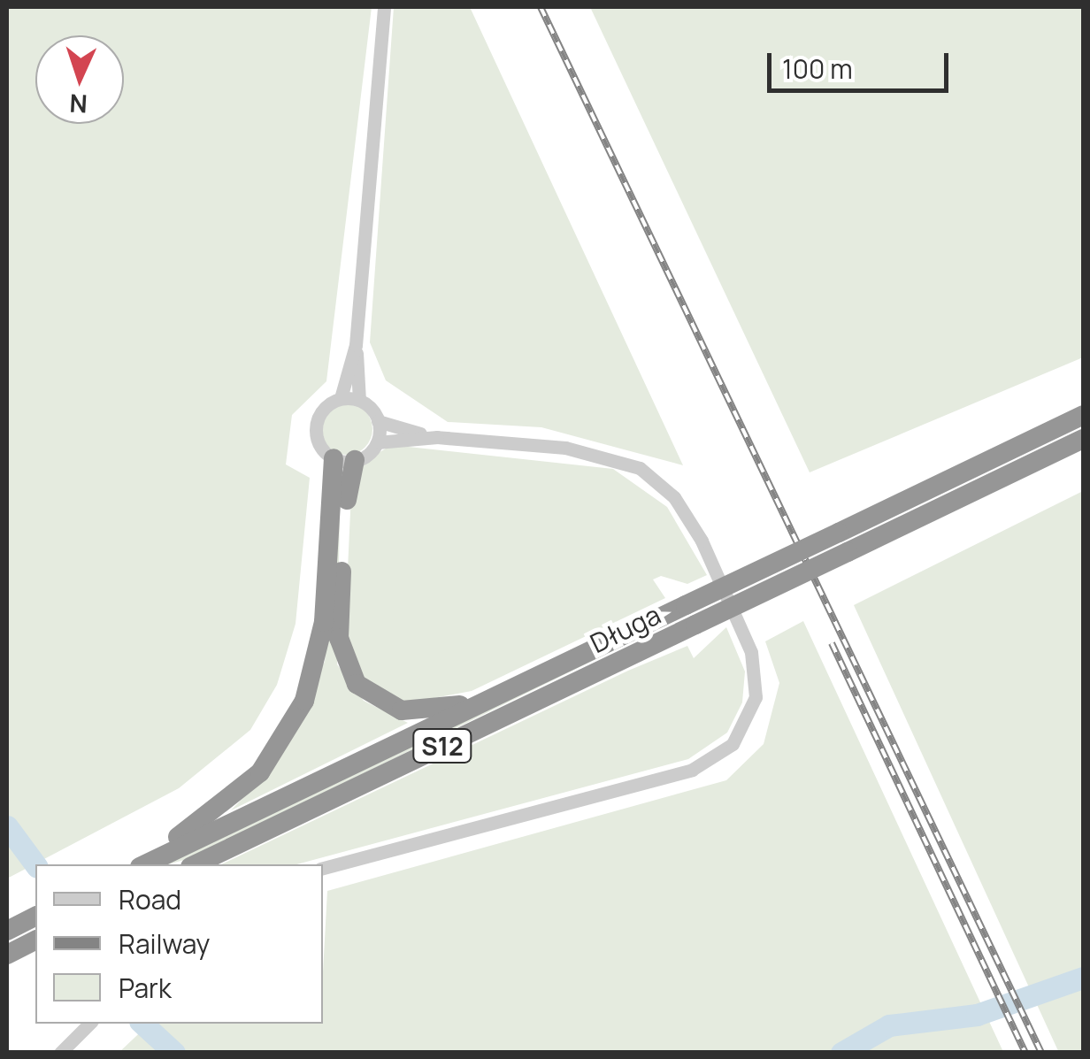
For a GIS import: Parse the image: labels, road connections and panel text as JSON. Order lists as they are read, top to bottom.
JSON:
{
  "streets": {
    "highway": ["Długa", "S12"]
  },
  "crossings": [
    ["Długa", "S12"]
  ],
  "legend": ["Road", "Railway", "Park"],
  "scale_bar": "100 m",
  "north": "bottom"
}
